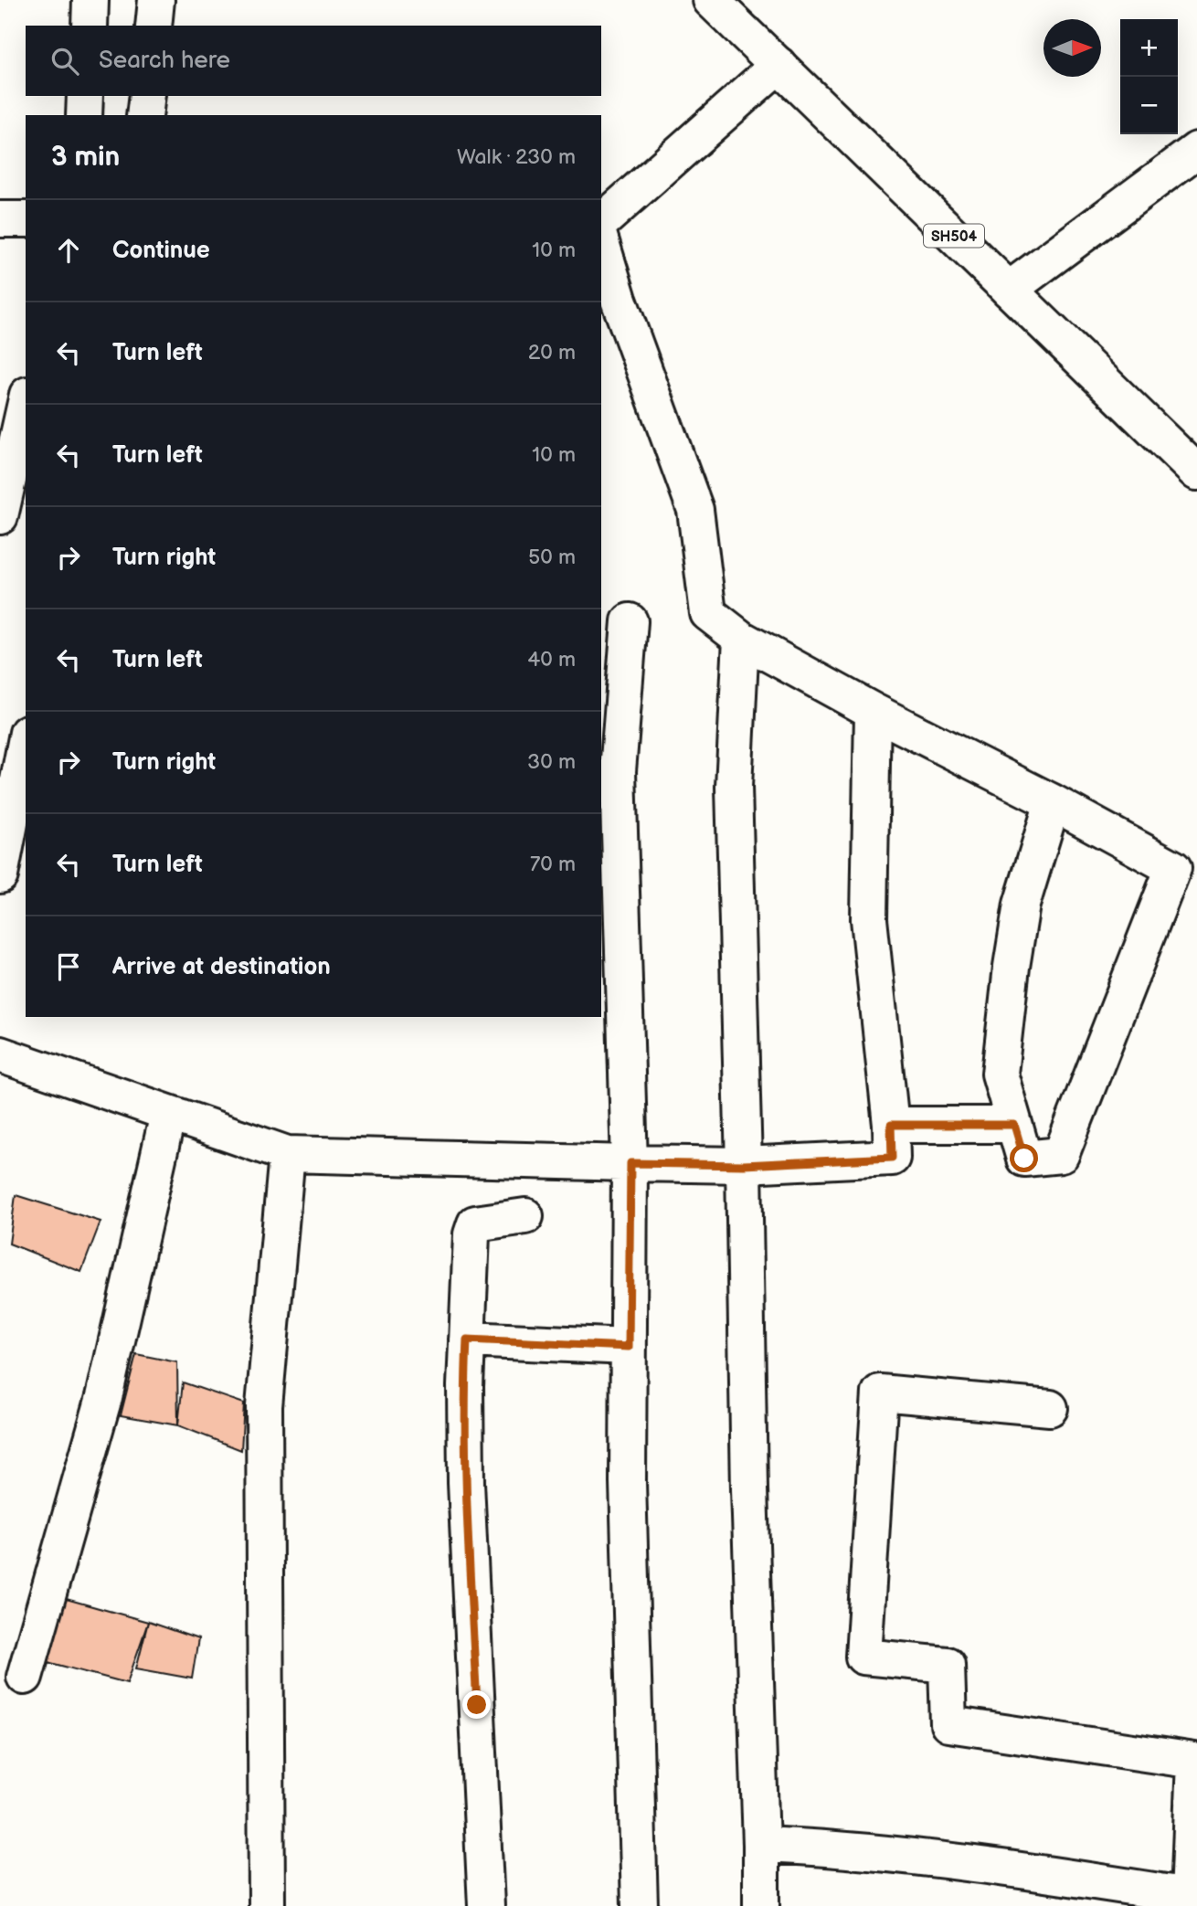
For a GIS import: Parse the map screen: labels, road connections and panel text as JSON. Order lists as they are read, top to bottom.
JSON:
{
  "streets": {
    "street": ["SH504"]
  },
  "north": "right",
  "page": {
    "map_buttons": ["+", "−"],
    "search": "Search here",
    "heading": ["3 min", "Walk · 230 m"],
    "list": [
      ["Continue", "10 m"],
      ["Turn left", "20 m"],
      ["Turn left", "10 m"],
      ["Turn right", "50 m"],
      ["Turn left", "40 m"],
      ["Turn right", "30 m"],
      ["Turn left", "70 m"],
      "Arrive at destination"
    ]
  }
}
